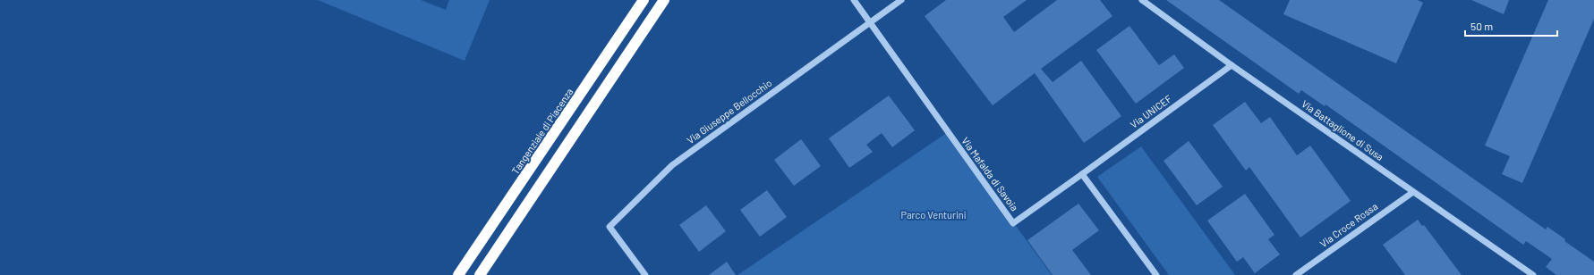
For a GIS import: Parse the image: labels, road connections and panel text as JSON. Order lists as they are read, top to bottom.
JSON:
{
  "streets": {
    "highway": ["Tangenziale di Piacenza"],
    "street": [
      "Via Giuseppe Bellocchio",
      "Via UNICEF",
      "Via Battaglione di Susa",
      "Via Mafalda di Savoia",
      "Via Croce Rossa"
    ]
  },
  "crossings": [
    ["Via Giuseppe Bellocchio", "Via Mafalda di Savoia"],
    ["Via UNICEF", "Via Battaglione di Susa"],
    ["Via UNICEF", "Via Mafalda di Savoia"],
    ["Via Battaglione di Susa", "Via Croce Rossa"]
  ],
  "parks": ["Parco Venturini"],
  "scale_bar": "50 m"
}
